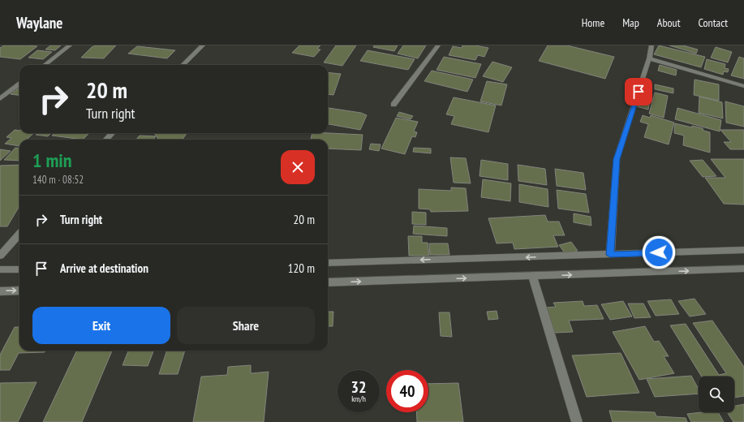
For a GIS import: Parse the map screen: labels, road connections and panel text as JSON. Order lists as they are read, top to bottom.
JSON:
{
  "page": {
    "header": "Waylane",
    "nav": [
      "Home",
      "Map",
      "About",
      "Contact"
    ],
    "turn": ["20 m", "Turn right"],
    "heading": ["1 min", "140 m · 08:52"],
    "list": [
      {
        "name": "Turn right",
        "value": "20 m"
      },
      {
        "name": "Arrive at destination",
        "value": "120 m"
      }
    ],
    "buttons": ["Exit", "Share"],
    "speed": "32 km/h",
    "limit": "40"
  }
}
